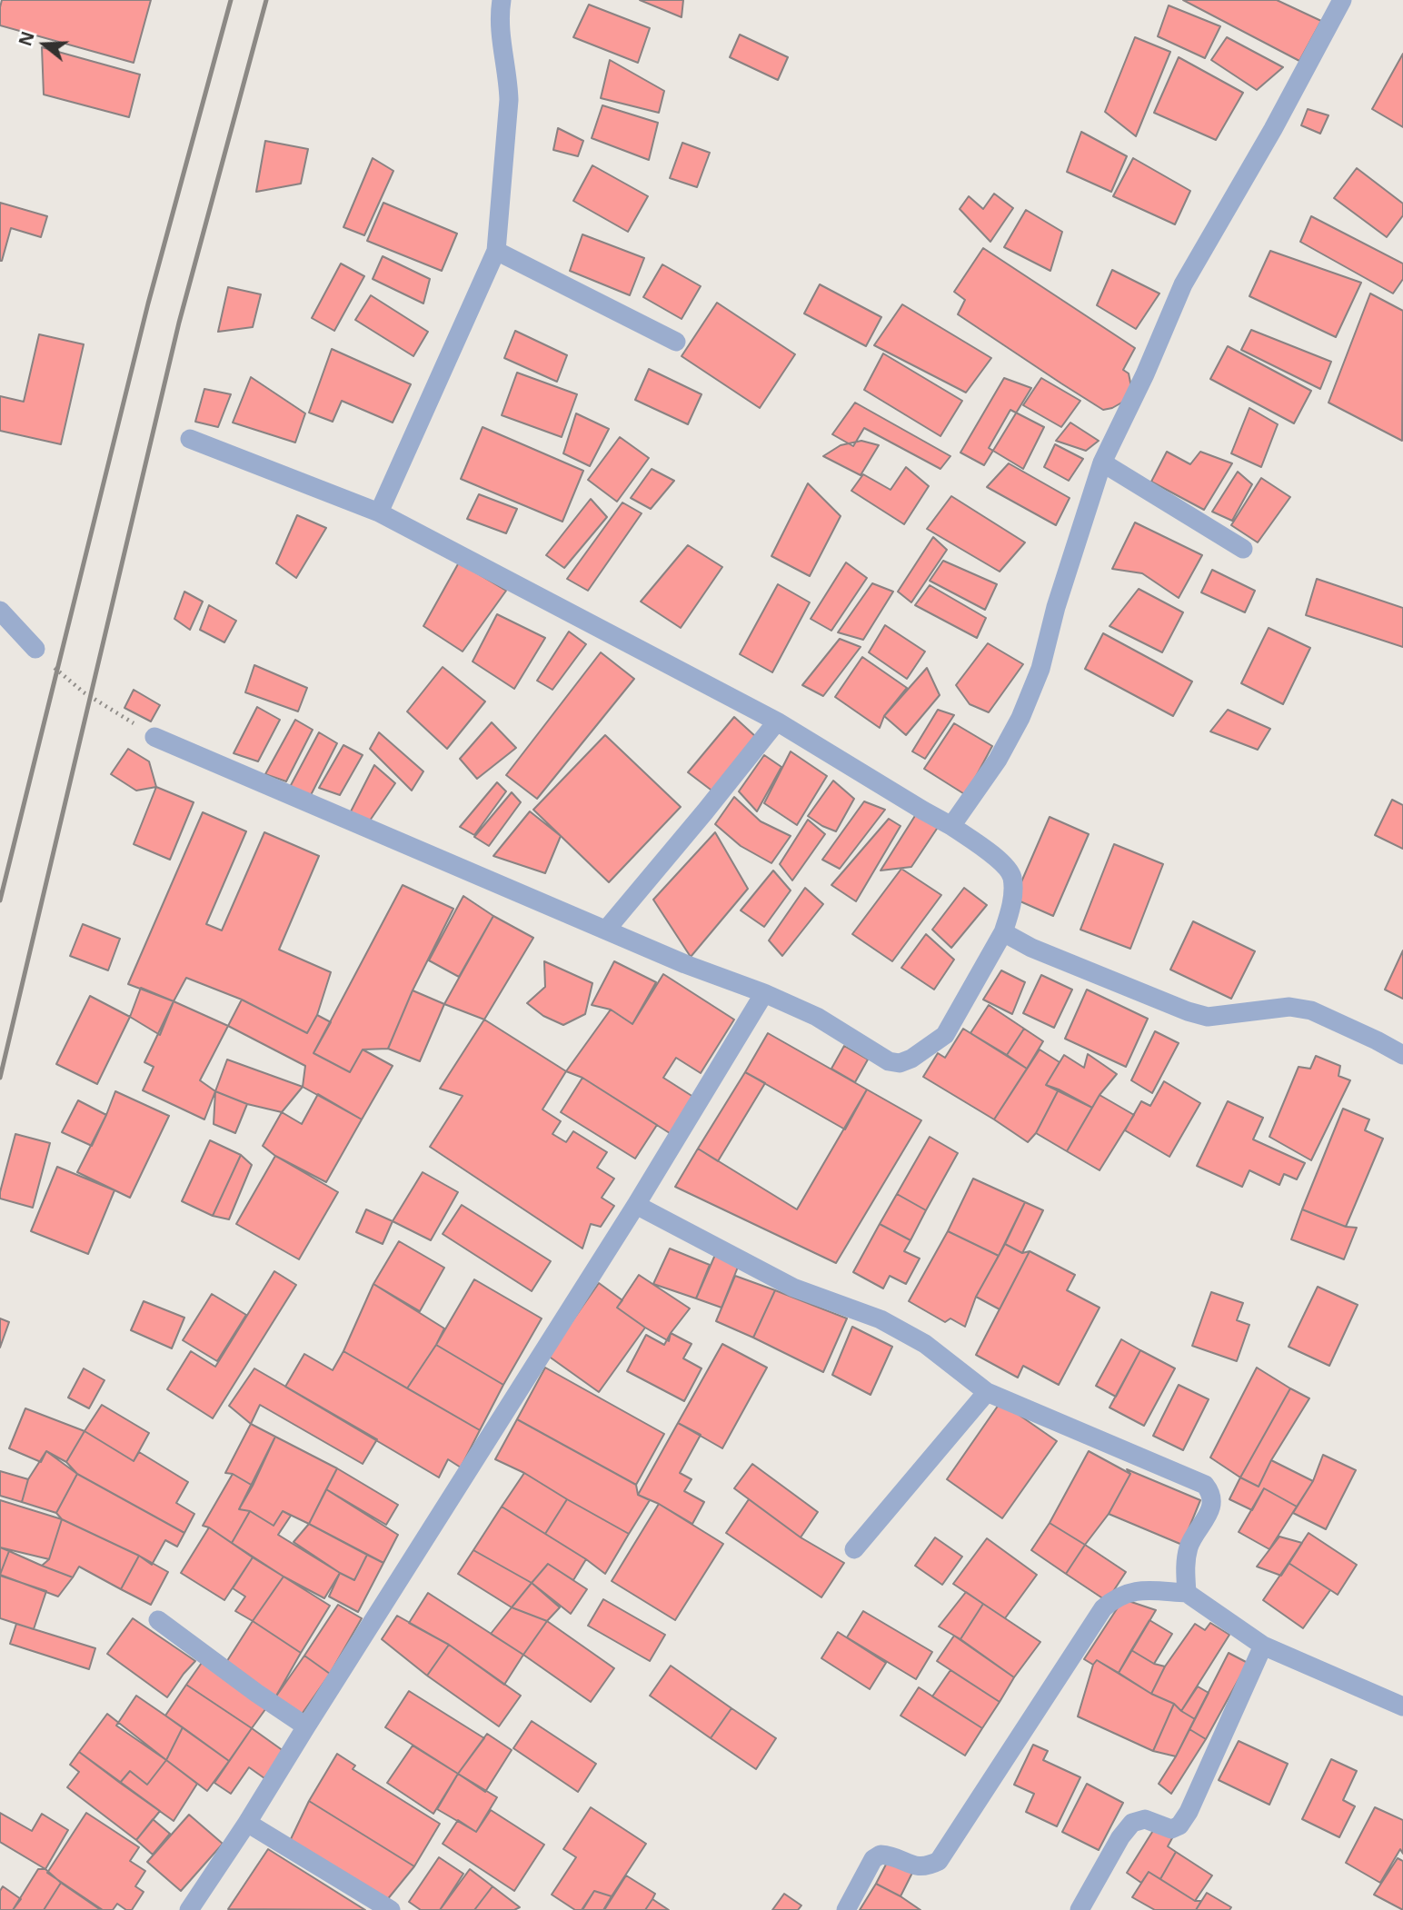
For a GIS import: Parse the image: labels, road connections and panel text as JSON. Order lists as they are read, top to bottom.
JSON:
{
  "north": "left"
}
